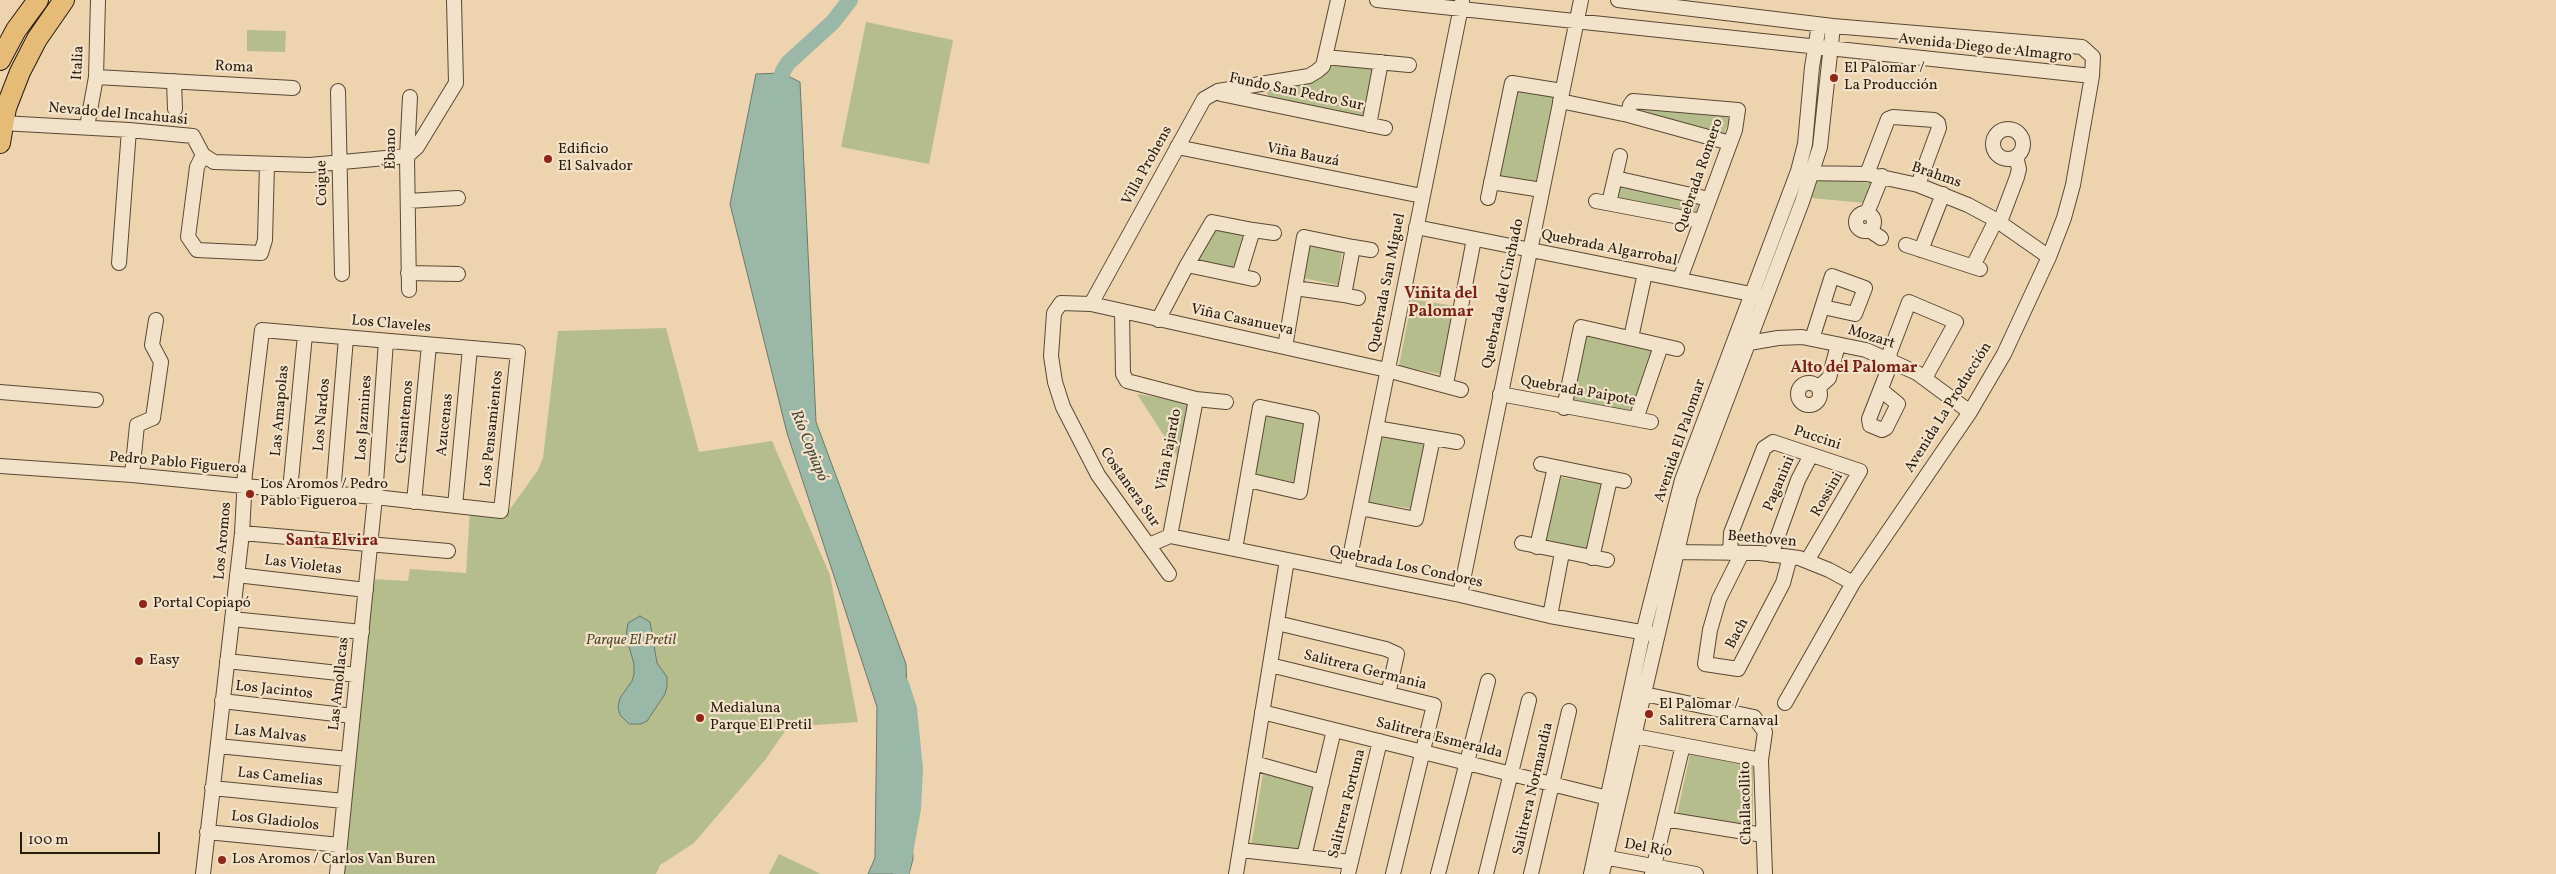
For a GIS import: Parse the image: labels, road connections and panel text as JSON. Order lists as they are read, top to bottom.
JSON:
{
  "streets": {
    "street": [
      "Avenida Diego de Almagro",
      "Italia",
      "Roma",
      "Fundo San Pedro Sur",
      "Nevado del Incahuasi",
      "Ébano",
      "Viña Bauzá",
      "Villa Prohens",
      "Quebrada Romero",
      "Brahms",
      "Coigue",
      "Quebrada Algarrobal",
      "Quebrada San Miguel",
      "Quebrada del Cinchado",
      "Viña Casanueva",
      "Los Claveles",
      "Mozart",
      "Quebrada Paipote",
      "Avenida La Producción",
      "Las Amapolas",
      "Los Nardos",
      "Los Jazmines",
      "Crisantemos",
      "Azucenas",
      "Los Pensamientos",
      "Puccini",
      "Avenida El Palomar",
      "Viña Fajardo",
      "Pedro Pablo Figueroa",
      "Paganini",
      "Costanera Sur",
      "Rossini",
      "Beethoven",
      "Los Aromos",
      "Las Violetas",
      "Quebrada Los Condores",
      "Bach",
      "Salitrera Germania",
      "Las Amollacas",
      "Los Jacintos",
      "Las Malvas",
      "Salitrera Esmeralda",
      "Las Camelias",
      "Salitrera Normandia",
      "Challacollito",
      "Salitrera Fortuna",
      "Los Gladiolos",
      "Del Río"
    ]
  },
  "crossings": [
    ["Avenida Diego de Almagro", "Quebrada San Miguel"],
    ["Avenida Diego de Almagro", "Quebrada del Cinchado"],
    ["Avenida Diego de Almagro", "Avenida La Producción"],
    ["Avenida Diego de Almagro", "Avenida El Palomar"],
    ["Italia", "Roma"],
    ["Italia", "Nevado del Incahuasi"],
    ["Fundo San Pedro Sur", "Villa Prohens"],
    ["Viña Bauzá", "Villa Prohens"],
    ["Viña Bauzá", "Quebrada San Miguel"],
    ["Villa Prohens", "Viña Casanueva"],
    ["Villa Prohens", "Costanera Sur"],
    ["Quebrada Romero", "Quebrada Algarrobal"],
    ["Brahms", "Avenida La Producción"],
    ["Brahms", "Avenida El Palomar"],
    ["Quebrada Algarrobal", "Quebrada San Miguel"],
    ["Quebrada Algarrobal", "Quebrada del Cinchado"],
    ["Quebrada Algarrobal", "Avenida El Palomar"],
    ["Quebrada San Miguel", "Viña Casanueva"],
    ["Quebrada San Miguel", "Quebrada Los Condores"],
    ["Quebrada del Cinchado", "Quebrada Paipote"],
    ["Quebrada del Cinchado", "Quebrada Los Condores"],
    ["Viña Casanueva", "Viña Fajardo"],
    ["Viña Casanueva", "Costanera Sur"],
    ["Los Claveles", "Las Amapolas"],
    ["Los Claveles", "Los Nardos"],
    ["Los Claveles", "Los Jazmines"],
    ["Los Claveles", "Crisantemos"],
    ["Los Claveles", "Azucenas"],
    ["Los Claveles", "Los Pensamientos"],
    ["Los Claveles", "Los Aromos"],
    ["Mozart", "Avenida La Producción"],
    ["Mozart", "Avenida El Palomar"],
    ["Avenida La Producción", "Beethoven"],
    ["Las Amapolas", "Pedro Pablo Figueroa"],
    ["Los Nardos", "Pedro Pablo Figueroa"],
    ["Los Jazmines", "Pedro Pablo Figueroa"],
    ["Los Jazmines", "Las Amollacas"],
    ["Crisantemos", "Pedro Pablo Figueroa"],
    ["Azucenas", "Pedro Pablo Figueroa"],
    ["Los Pensamientos", "Pedro Pablo Figueroa"],
    ["Puccini", "Paganini"],
    ["Puccini", "Rossini"],
    ["Puccini", "Beethoven"],
    ["Puccini", "Bach"],
    ["Avenida El Palomar", "Beethoven"],
    ["Avenida El Palomar", "Quebrada Los Condores"],
    ["Avenida El Palomar", "Salitrera Esmeralda"],
    ["Avenida El Palomar", "Challacollito"],
    ["Avenida El Palomar", "Del Río"],
    ["Viña Fajardo", "Quebrada Los Condores"],
    ["Pedro Pablo Figueroa", "Los Aromos"],
    ["Pedro Pablo Figueroa", "Las Amollacas"],
    ["Paganini", "Beethoven"],
    ["Rossini", "Beethoven"],
    ["Beethoven", "Bach"],
    ["Los Aromos", "Las Violetas"],
    ["Los Aromos", "Los Jacintos"],
    ["Los Aromos", "Las Malvas"],
    ["Los Aromos", "Las Camelias"],
    ["Los Aromos", "Los Gladiolos"],
    ["Las Violetas", "Las Amollacas"],
    ["Salitrera Germania", "Salitrera Esmeralda"],
    ["Las Amollacas", "Los Jacintos"],
    ["Las Amollacas", "Las Malvas"],
    ["Las Amollacas", "Las Camelias"],
    ["Las Amollacas", "Los Gladiolos"],
    ["Salitrera Esmeralda", "Salitrera Normandia"],
    ["Salitrera Esmeralda", "Salitrera Fortuna"]
  ],
  "districts": ["Viñita del Palomar", "Alto del Palomar", "Santa Elvira"],
  "water": ["Río Copiapó"],
  "parks": ["Parque El Pretil"],
  "places": [
    "El Palomar / La Producción",
    "Edificio El Salvador",
    "Los Aromos / Pedro Pablo Figueroa",
    "Portal Copiapó",
    "Easy",
    "El Palomar / Salitrera Carnaval",
    "Medialuna Parque El Pretil",
    "Los Aromos / Carlos Van Buren"
  ],
  "scale_bar": "100 m"
}
